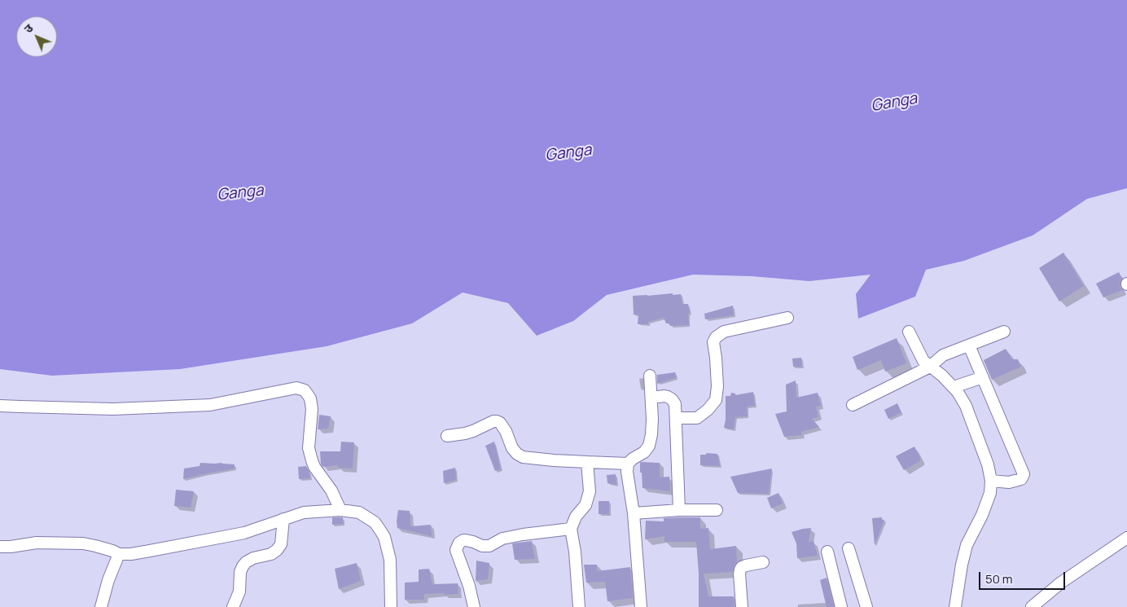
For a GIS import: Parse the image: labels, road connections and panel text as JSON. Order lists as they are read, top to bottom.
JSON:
{
  "water": ["Ganga"],
  "scale_bar": "50 m",
  "north": "top left"
}
